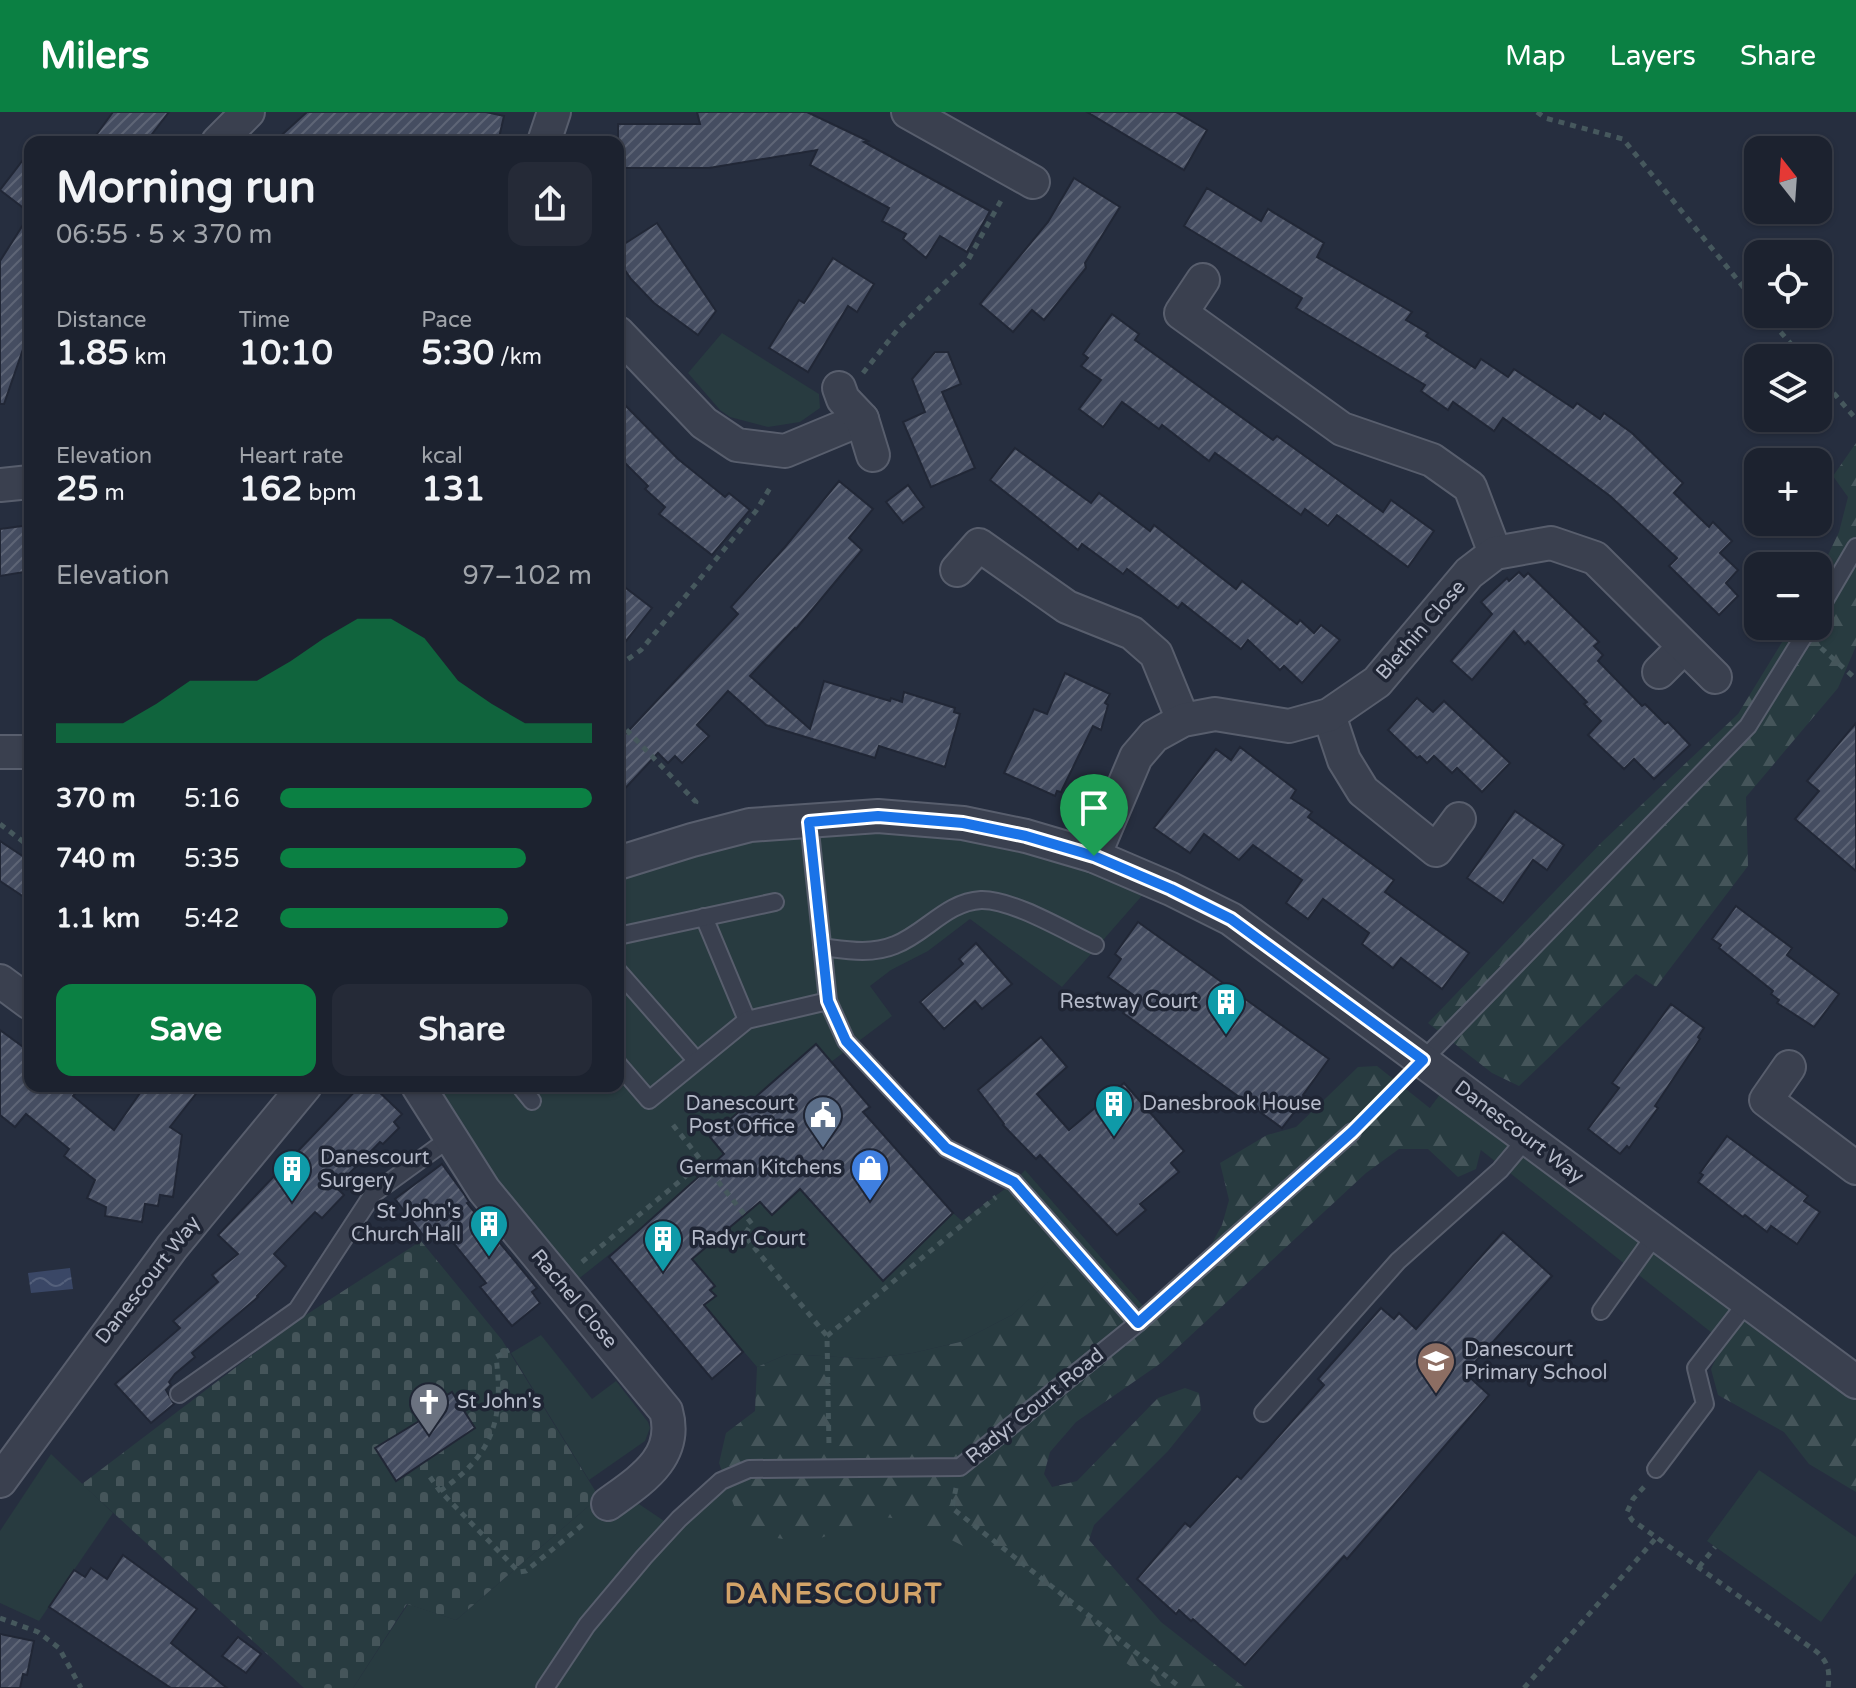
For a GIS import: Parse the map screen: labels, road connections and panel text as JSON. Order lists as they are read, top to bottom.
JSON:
{
  "streets": {
    "street": ["Blethin Close", "Danescourt Way", "Rachel Close"],
    "lane": ["Radyr Court Road"]
  },
  "crossings": [
    ["Blethin Close", "Danescourt Way"]
  ],
  "districts": ["DANESCOURT"],
  "places": {
    "building": [
      "Restway Court",
      "Danesbrook House",
      "Danescourt Surgery",
      "St John's Church Hall",
      "Radyr Court"
    ],
    "public building": ["Danescourt Post Office"],
    "shop": ["German Kitchens"],
    "school or university": ["Danescourt Primary School"],
    "church": ["St John's"]
  },
  "north": "top",
  "page": {
    "header": "Milers",
    "nav": ["Map", "Layers", "Share"],
    "map_buttons": ["+", "−"],
    "heading": ["Morning run", "06:55 · 5 × 370 m"],
    "stats": [
      ["Distance", "1.85 km"],
      ["Time", "10:10"],
      ["Pace", "5:30 /km"],
      ["Elevation", "25 m"],
      ["Heart rate", "162 bpm"],
      ["kcal", "131"]
    ],
    "chart": ["Elevation", "97–102 m"],
    "list": [
      {
        "name": "370 m",
        "note": "5:16"
      },
      {
        "name": "740 m",
        "note": "5:35"
      },
      {
        "name": "1.1 km",
        "note": "5:42"
      }
    ],
    "buttons": ["Save", "Share"]
  }
}
